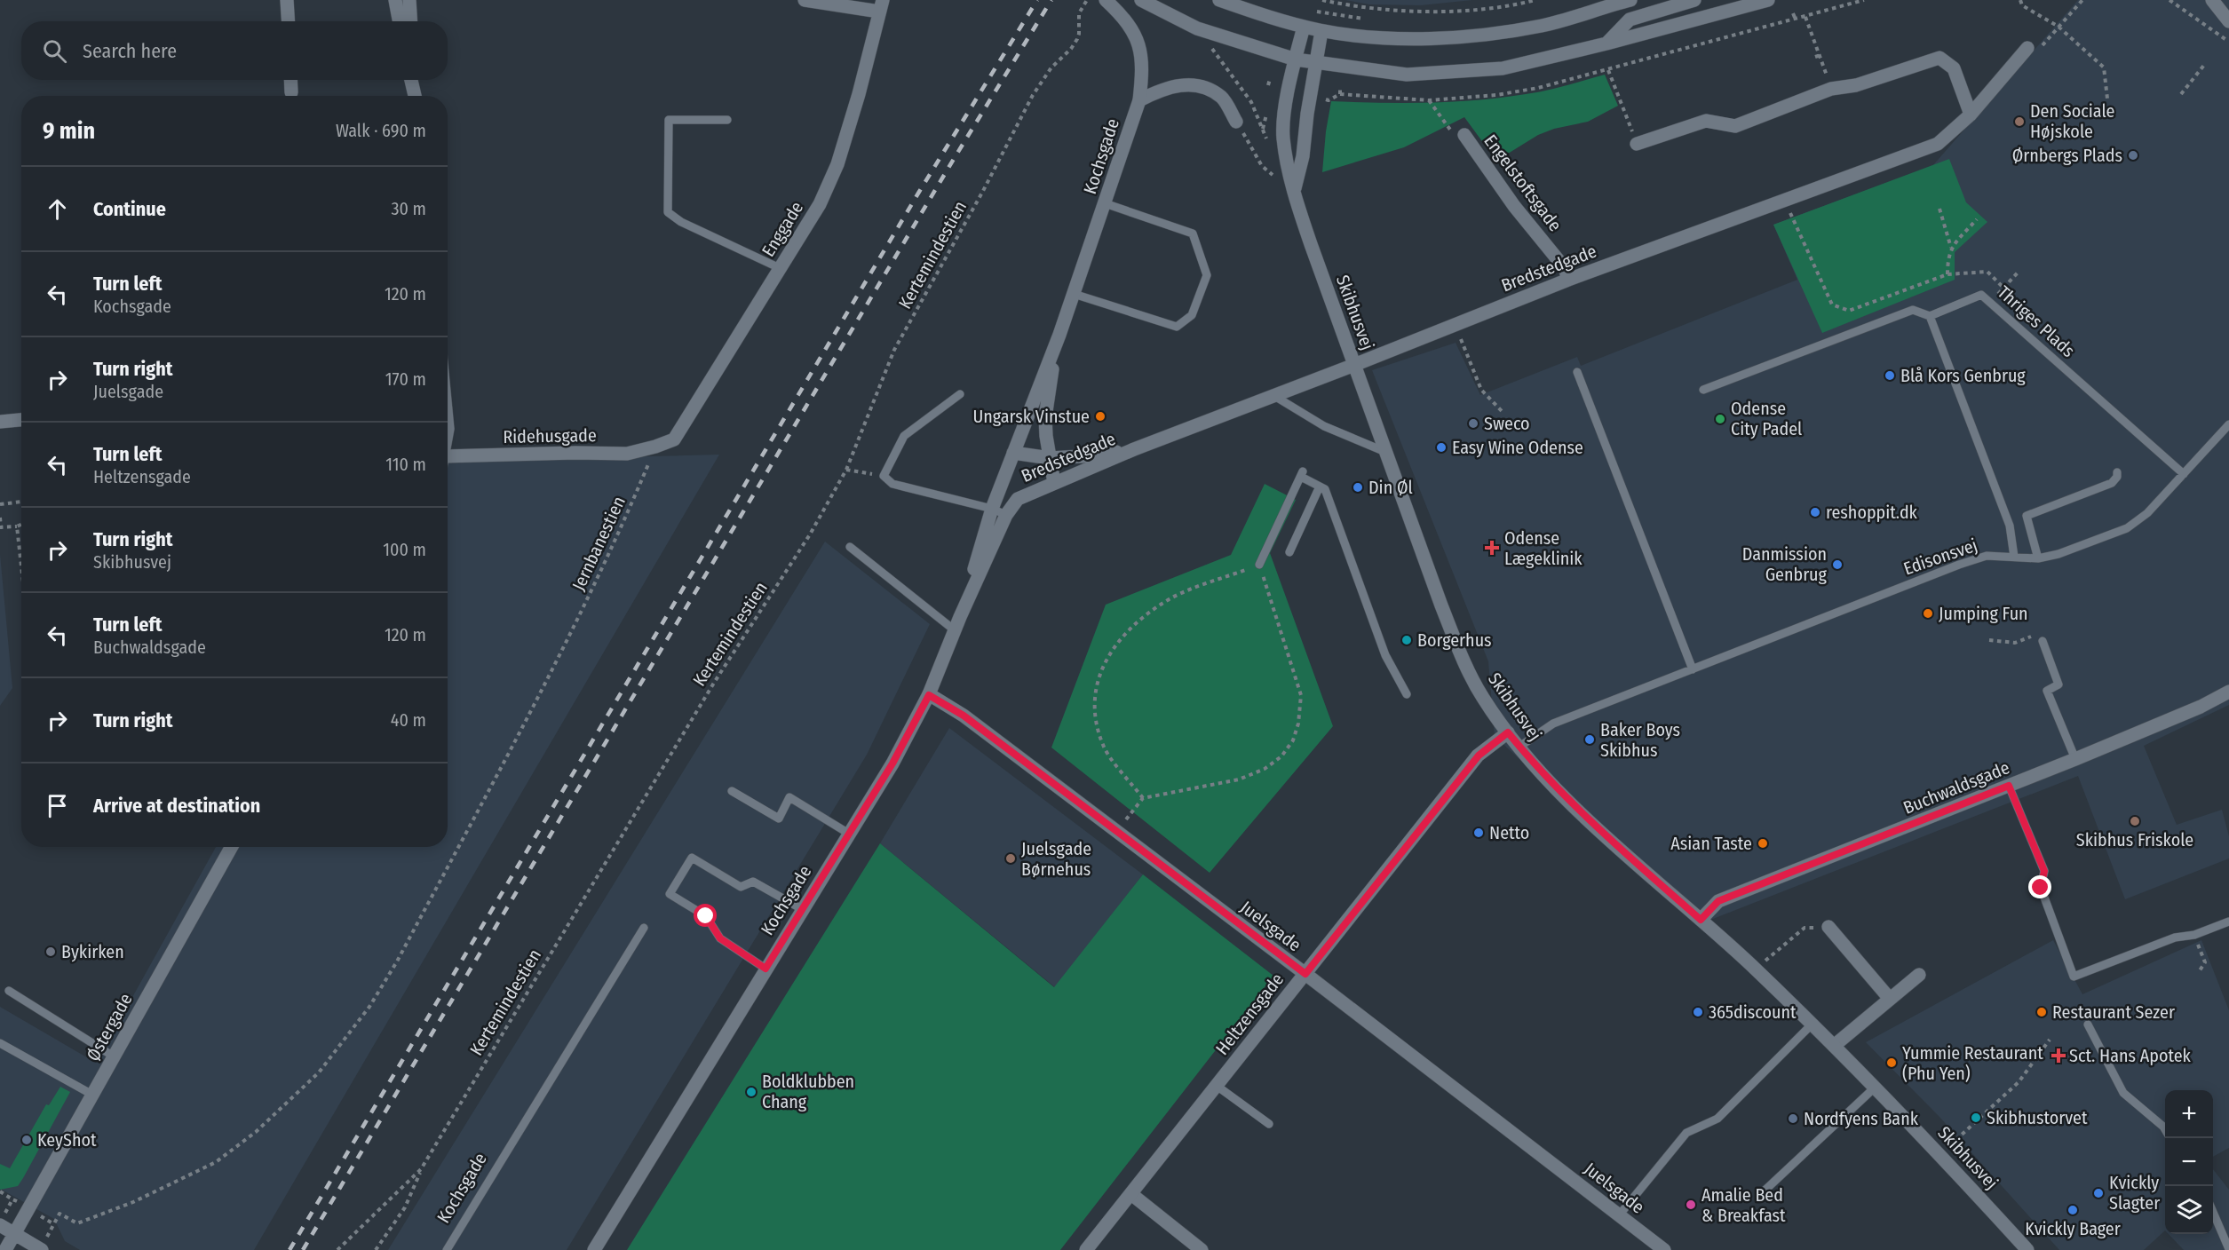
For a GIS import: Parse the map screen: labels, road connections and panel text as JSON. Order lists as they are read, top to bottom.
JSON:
{
  "streets": {
    "street": [
      "Kochsgade",
      "Engelstoftsgade",
      "Enggade",
      "Bredstedgade",
      "Skibhusvej",
      "Ridehusgade",
      "Buchwaldsgade",
      "Juelsgade",
      "Heltzensgade",
      "Østergade"
    ],
    "lane": ["Thriges Plads", "Edisonsvej"],
    "path": ["Kertemindestien", "Jernbanestien"]
  },
  "crossings": [
    ["Kochsgade", "Bredstedgade"],
    ["Kochsgade", "Juelsgade"],
    ["Engelstoftsgade", "Bredstedgade"],
    ["Enggade", "Ridehusgade"],
    ["Enggade", "Jernbanestien"],
    ["Bredstedgade", "Skibhusvej"],
    ["Skibhusvej", "Edisonsvej"],
    ["Skibhusvej", "Buchwaldsgade"],
    ["Skibhusvej", "Heltzensgade"],
    ["Thriges Plads", "Edisonsvej"],
    ["Ridehusgade", "Jernbanestien"],
    ["Juelsgade", "Heltzensgade"]
  ],
  "places": {
    "other": [
      "Den Sociale Højskole",
      "Ørnbergs Plads",
      "Blå Kors Genbrug",
      "Ungarsk Vinstue",
      "Odense City Padel",
      "Sweco",
      "Easy Wine Odense",
      "Din Øl",
      "reshoppit.dk",
      "Danmission Genbrug",
      "Jumping Fun",
      "Borgerhus",
      "Baker Boys Skibhus",
      "Skibhus Friskole",
      "Netto",
      "Asian Taste",
      "Juelsgade Børnehus",
      "Bykirken",
      "365discount",
      "Restaurant Sezer",
      "Yummie Restaurant (Phu Yen)",
      "Boldklubben Chang",
      "Skibhustorvet",
      "Nordfyens Bank",
      "KeyShot",
      "Kvickly Slagter",
      "Amalie Bed & Breakfast",
      "Kvickly Bager"
    ],
    "health": ["Odense Lægeklinik", "Sct. Hans Apotek"]
  },
  "page": {
    "search": "Search here",
    "heading": ["9 min", "Walk · 690 m"],
    "list": [
      ["Continue", "30 m"],
      ["Turn left", "Kochsgade", "120 m"],
      ["Turn right", "Juelsgade", "170 m"],
      ["Turn left", "Heltzensgade", "110 m"],
      ["Turn right", "Skibhusvej", "100 m"],
      ["Turn left", "Buchwaldsgade", "120 m"],
      ["Turn right", "40 m"],
      "Arrive at destination"
    ],
    "map_buttons": ["+", "−"]
  }
}
